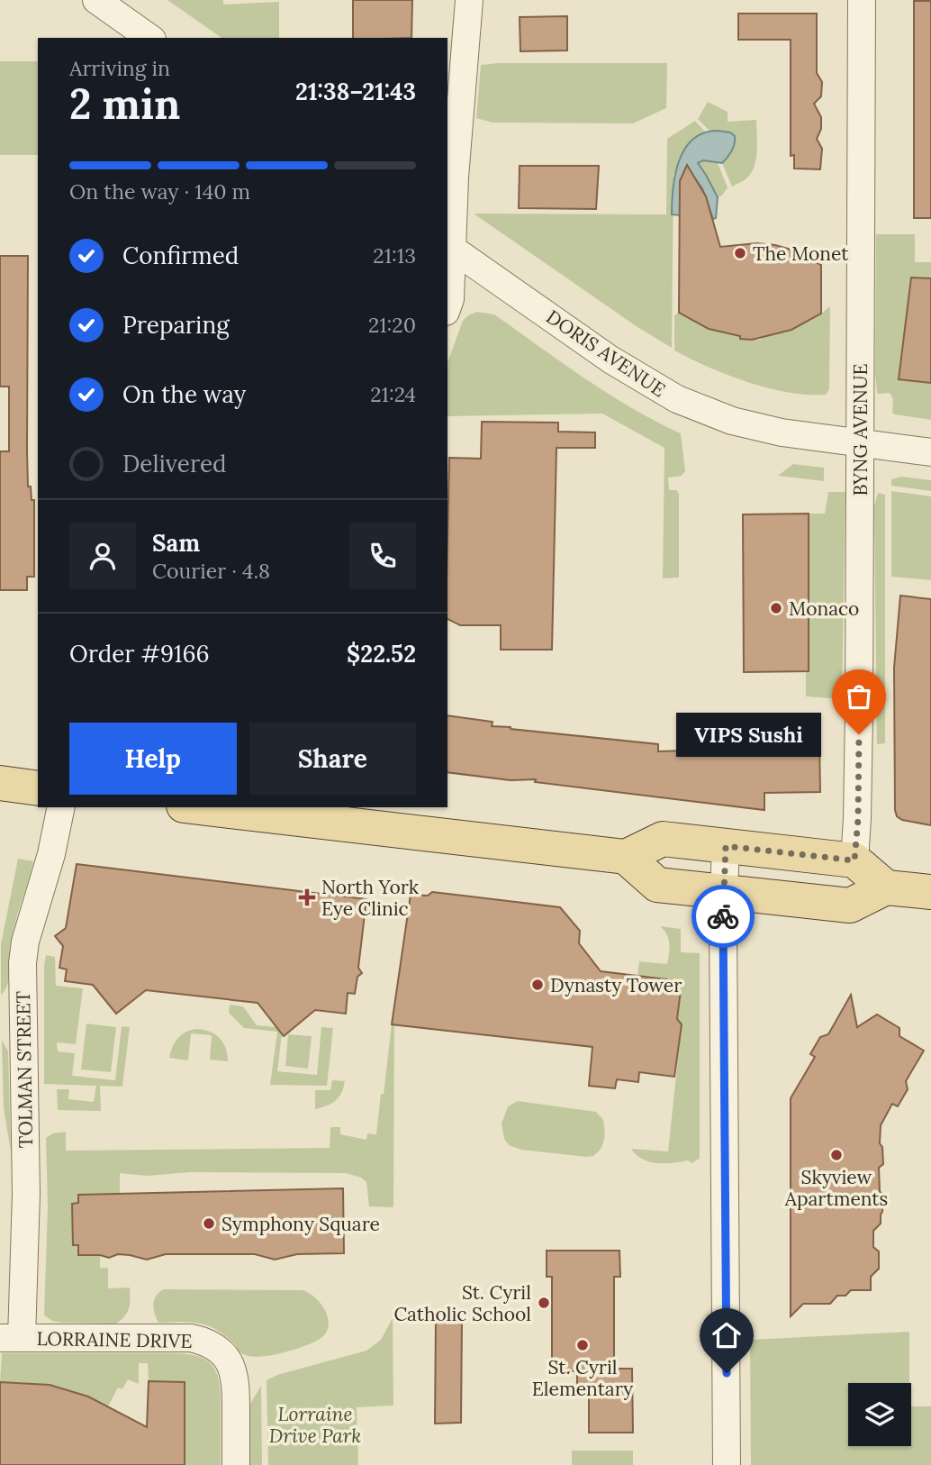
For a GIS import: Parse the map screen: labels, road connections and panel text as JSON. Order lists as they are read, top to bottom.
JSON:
{
  "streets": {
    "street": [
      "DORIS AVENUE",
      "BYNG AVENUE",
      "TOLMAN STREET",
      "LORRAINE DRIVE"
    ]
  },
  "crossings": [
    ["DORIS AVENUE", "BYNG AVENUE"],
    ["TOLMAN STREET", "LORRAINE DRIVE"]
  ],
  "parks": ["Lorraine Drive Park"],
  "places": {
    "other": [
      "The Monet",
      "Monaco",
      "VIPS Sushi",
      "Dynasty Tower",
      "Skyview Apartments",
      "Symphony Square",
      "St. Cyril Catholic School",
      "St. Cyril Elementary"
    ],
    "health": ["North York Eye Clinic"]
  },
  "page": {
    "heading": ["2 min", "Arriving in", "21:38–21:43"],
    "panel": [
      "Sam",
      "Courier · 4.8",
      "Order #9166",
      "$22.52"
    ],
    "bar": "On the way · 140 m",
    "list": [
      ["Confirmed", "21:13"],
      ["Preparing", "21:20"],
      ["On the way", "21:24"],
      "Delivered"
    ],
    "buttons": ["Help", "Share"],
    "bubble": "VIPS Sushi"
  }
}
